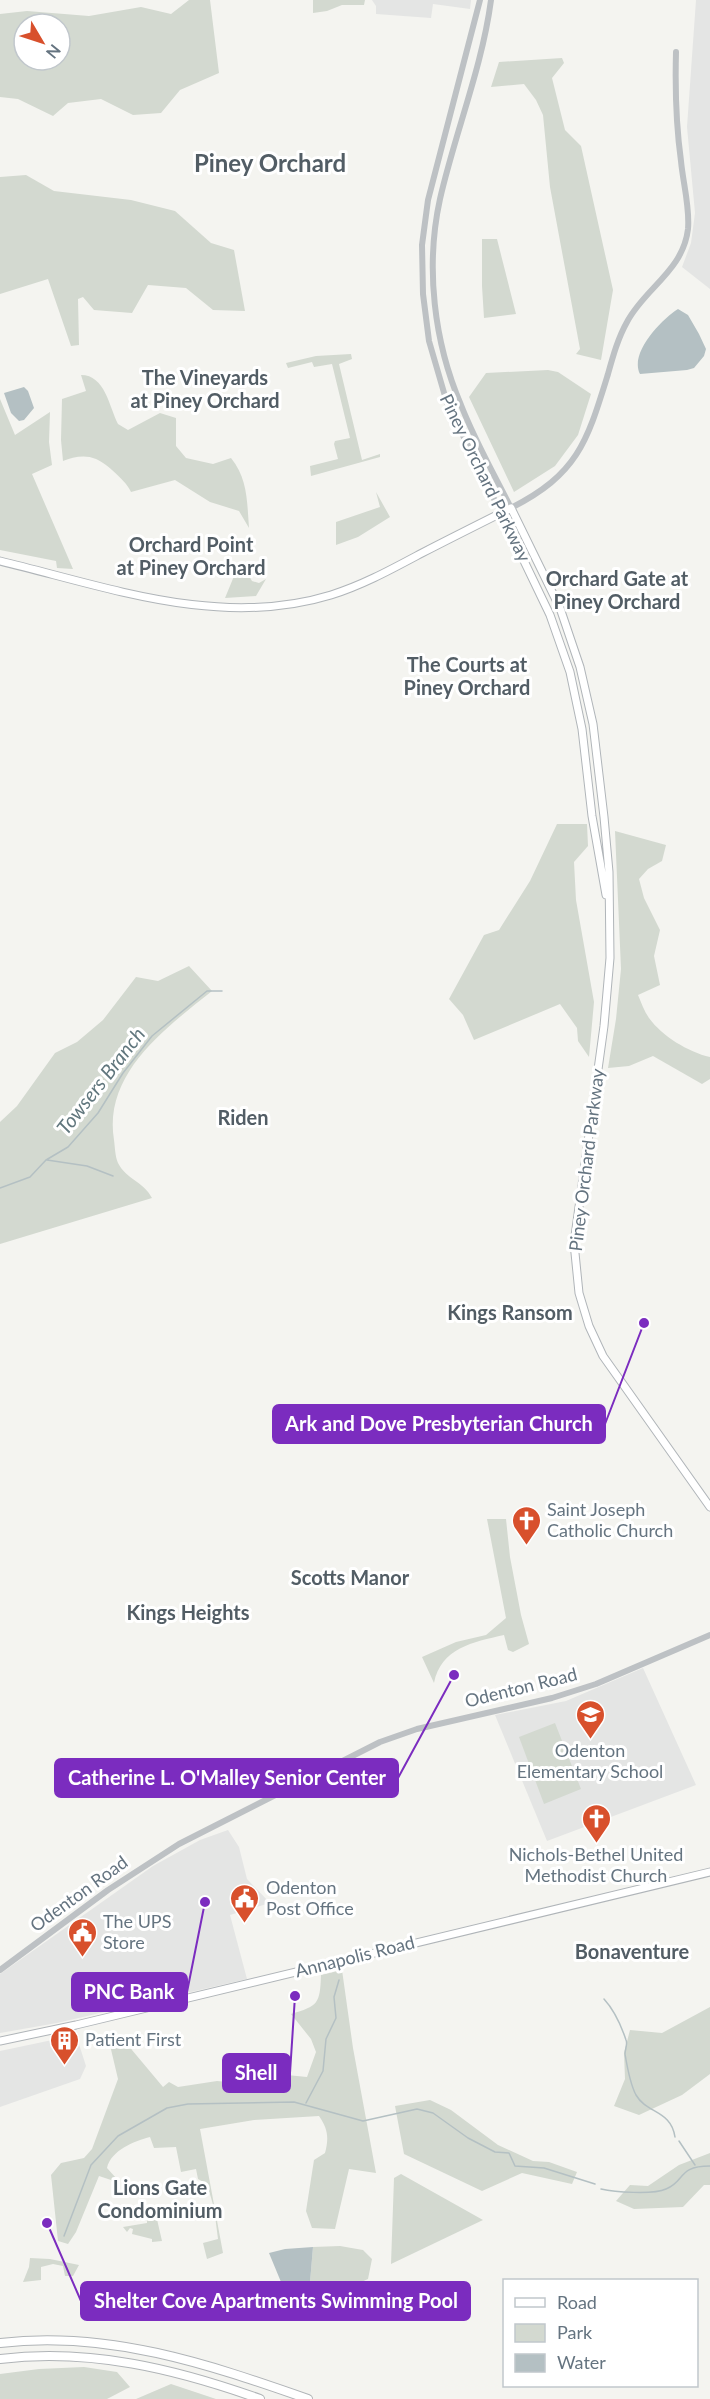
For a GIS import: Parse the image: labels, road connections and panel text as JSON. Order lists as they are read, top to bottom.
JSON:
{
  "streets": {
    "main road": ["Piney Orchard Parkway", "Annapolis Road"],
    "street": ["Odenton Road"]
  },
  "districts": [
    "Piney Orchard",
    "The Vineyards at Piney Orchard",
    "Orchard Point at Piney Orchard",
    "Orchard Gate at Piney Orchard",
    "The Courts at Piney Orchard",
    "Riden",
    "Kings Ransom",
    "Scotts Manor",
    "Kings Heights",
    "Bonaventure",
    "Lions Gate Condominium"
  ],
  "water": ["Towsers Branch"],
  "places": {
    "other": [
      "Ark and Dove Presbyterian Church",
      "Catherine L. O'Malley Senior Center",
      "PNC Bank",
      "Shell",
      "Shelter Cove Apartments Swimming Pool"
    ],
    "church": ["Saint Joseph Catholic Church", "Nichols-Bethel United Methodist Church"],
    "school or university": ["Odenton Elementary School"],
    "public building": ["Odenton Post Office", "The UPS Store"],
    "building": ["Patient First"]
  },
  "legend": ["Road", "Park", "Water"],
  "north": "bottom right"
}
